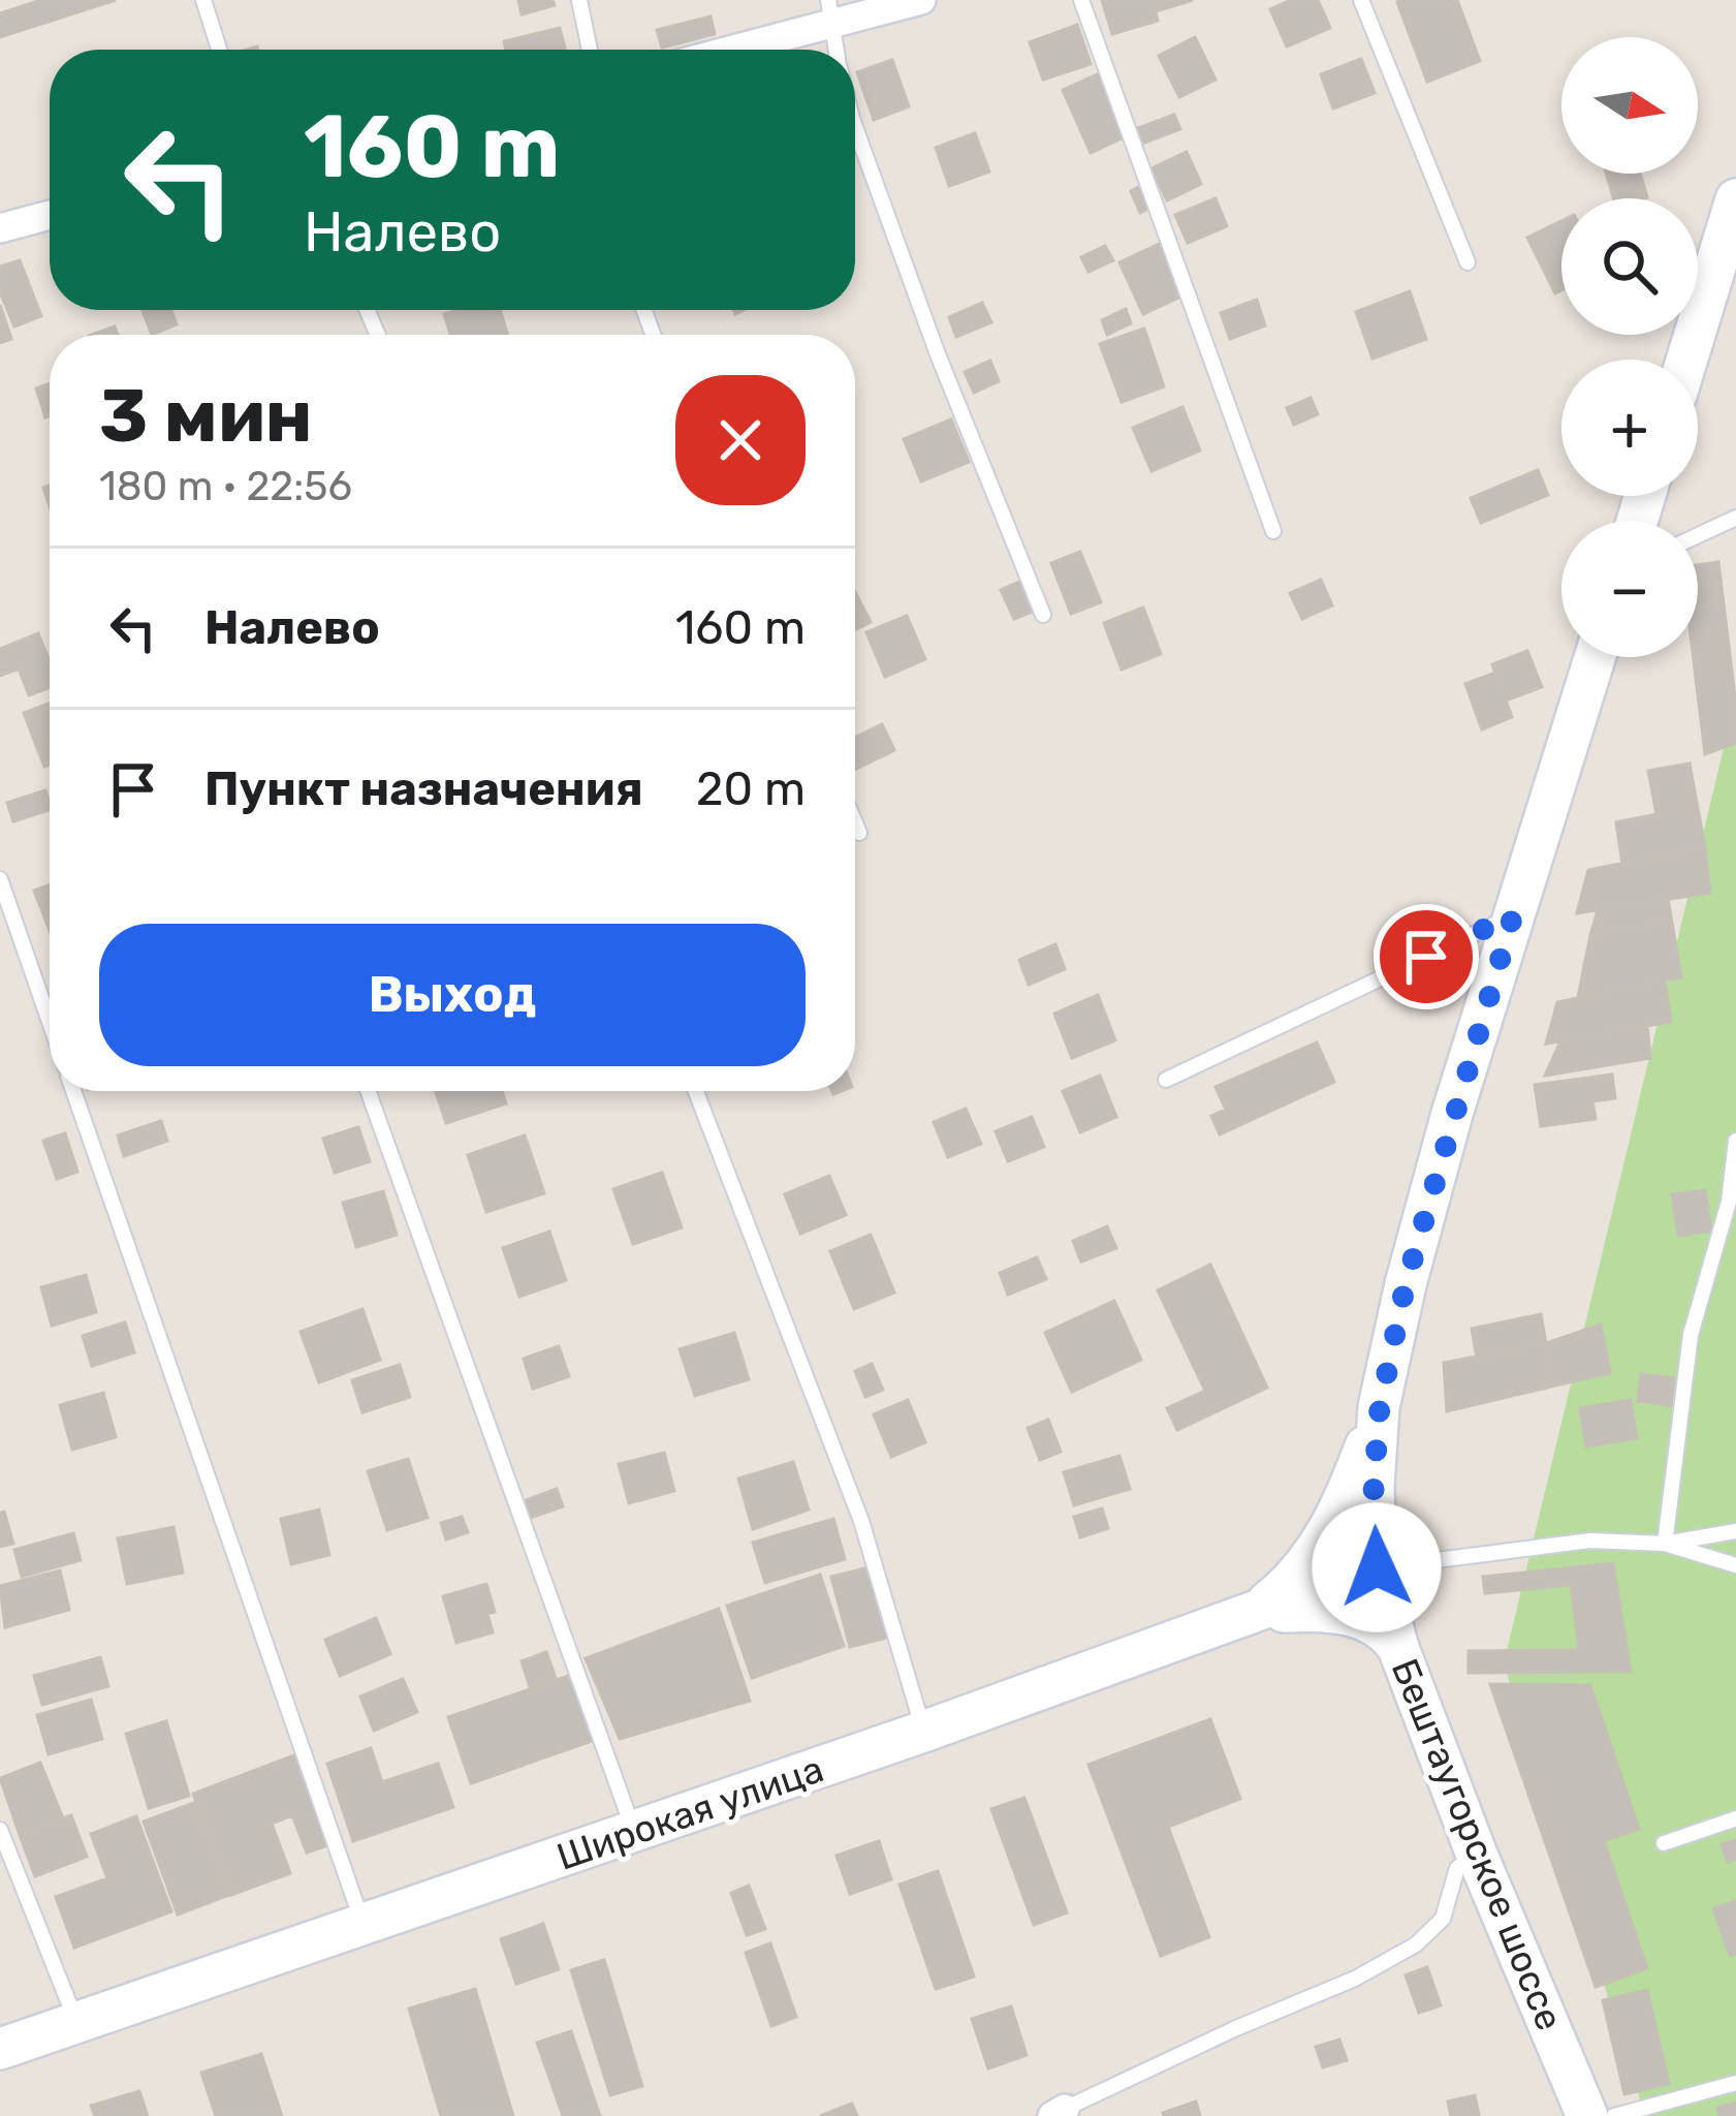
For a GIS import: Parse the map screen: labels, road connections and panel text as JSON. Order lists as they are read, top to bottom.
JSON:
{
  "streets": {
    "main road": ["Широкая улица", "Бештаугорское шоссе"]
  },
  "crossings": [
    ["Широкая улица", "Бештаугорское шоссе"]
  ],
  "north": "right",
  "page": {
    "map_buttons": ["+", "−"],
    "turn": ["160 m", "Налево"],
    "heading": ["3 мин", "180 m · 22:56"],
    "list": [
      {
        "name": "Налево",
        "value": "160 m"
      },
      {
        "name": "Пункт назначения",
        "value": "20 m"
      }
    ],
    "buttons": "Выход"
  }
}
